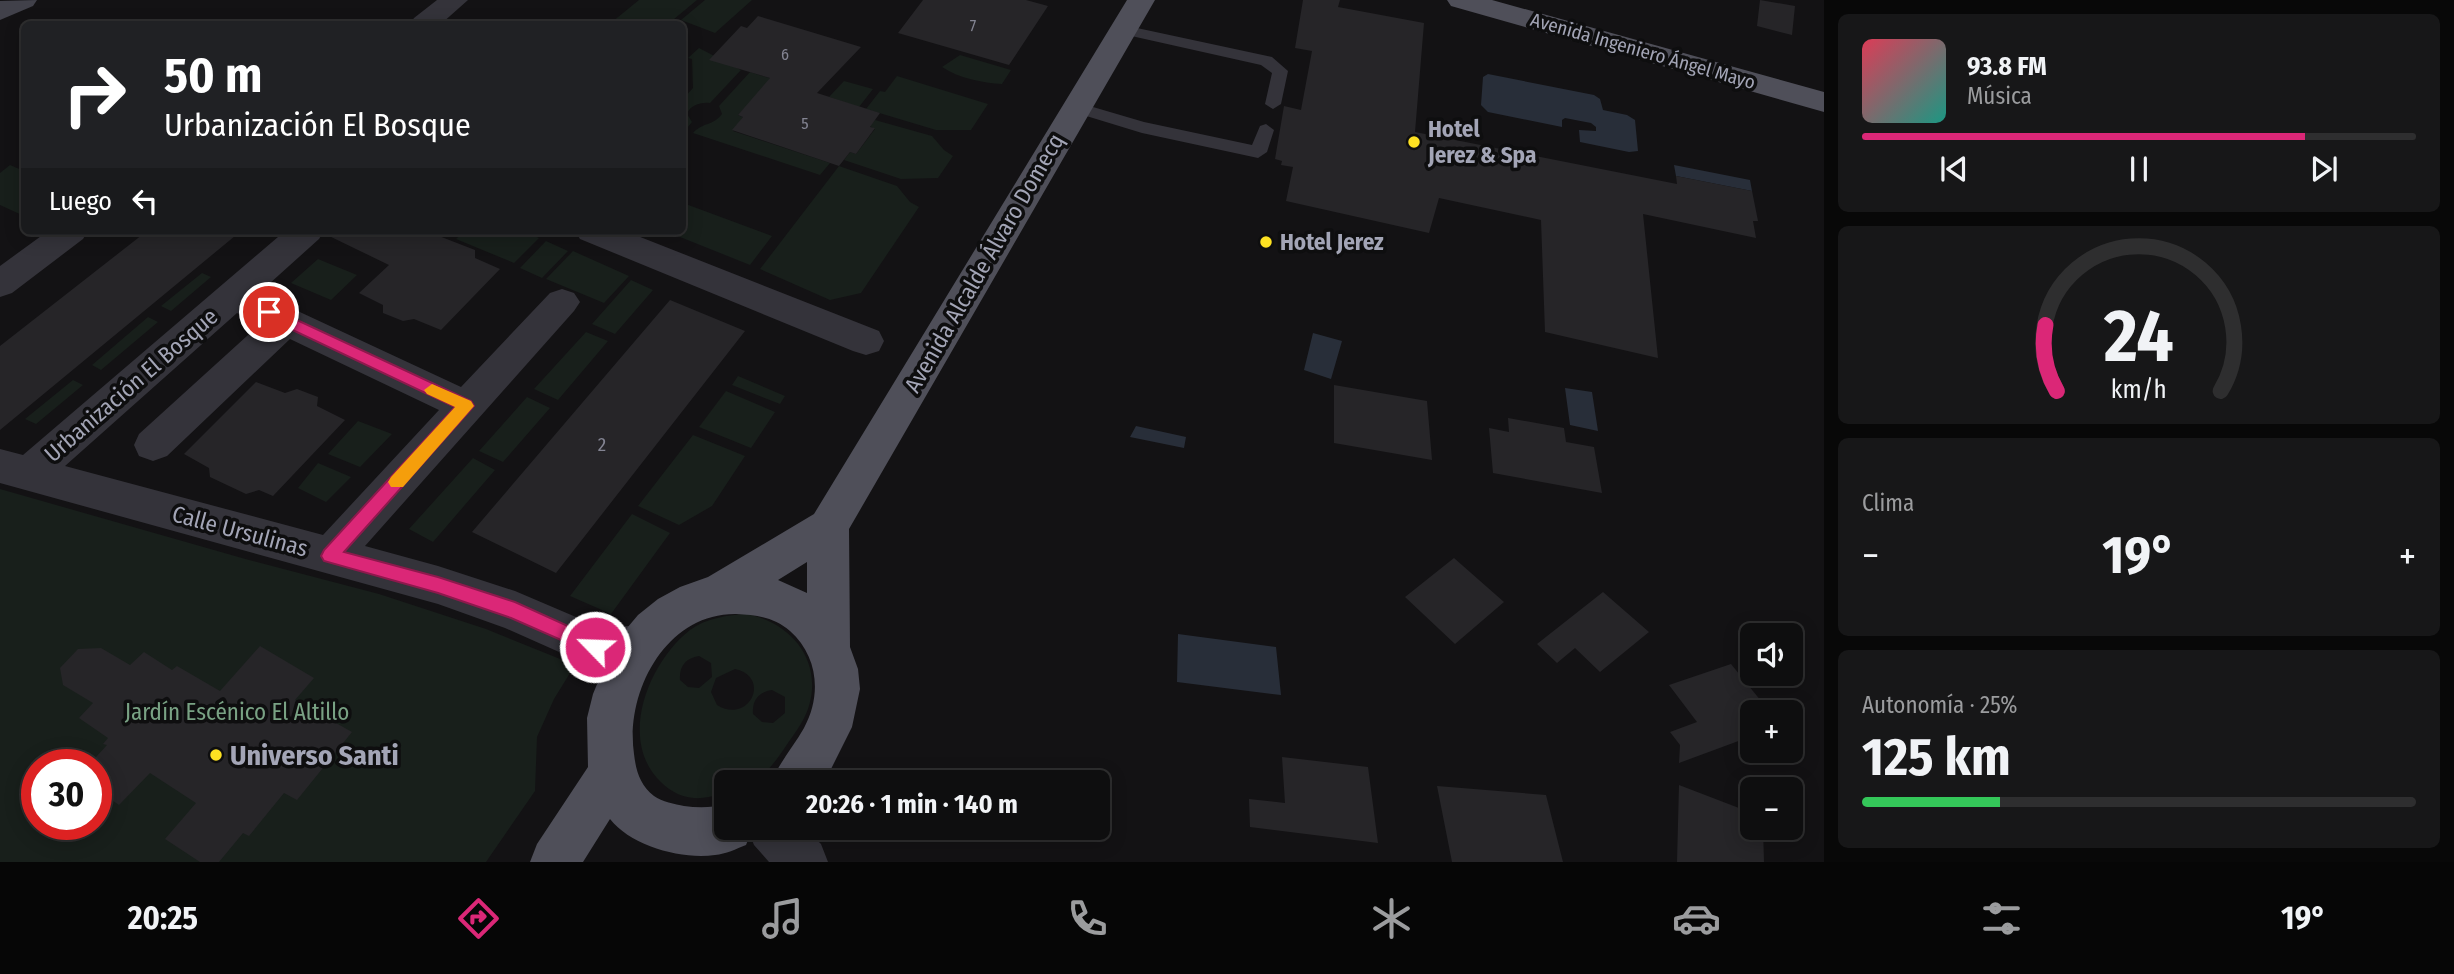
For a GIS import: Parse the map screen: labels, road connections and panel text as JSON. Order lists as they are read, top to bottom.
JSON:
{
  "streets": {
    "main road": ["Avenida Ingeniero Ángel Mayo", "Avenida Alcalde Álvaro Domecq"],
    "street": ["Urbanización El Bosque", "Calle Ursulinas"]
  },
  "crossings": [
    ["Urbanización El Bosque", "Calle Ursulinas"]
  ],
  "parks": ["Jardín Escénico El Altillo"],
  "places": ["Hotel Jerez & Spa", "Hotel Jerez", "Universo Santi"],
  "house_numbers": [
    "7",
    "6",
    "5",
    "2"
  ],
  "page": {
    "turn": ["50 m", "Urbanización El Bosque"],
    "song": ["93.8 FM", "Música"],
    "then": "Luego",
    "tile": [
      "Clima",
      ["Autonomía · 25%", "125 km"]
    ],
    "heat": ["−", "19°", "+"],
    "map_buttons": ["+", "−"],
    "limit": "30",
    "trip": "20:26 · 1 min · 140 m",
    "tabs": ["20:25", "19°"],
    "gauge": ["24", "km/h"]
  }
}
